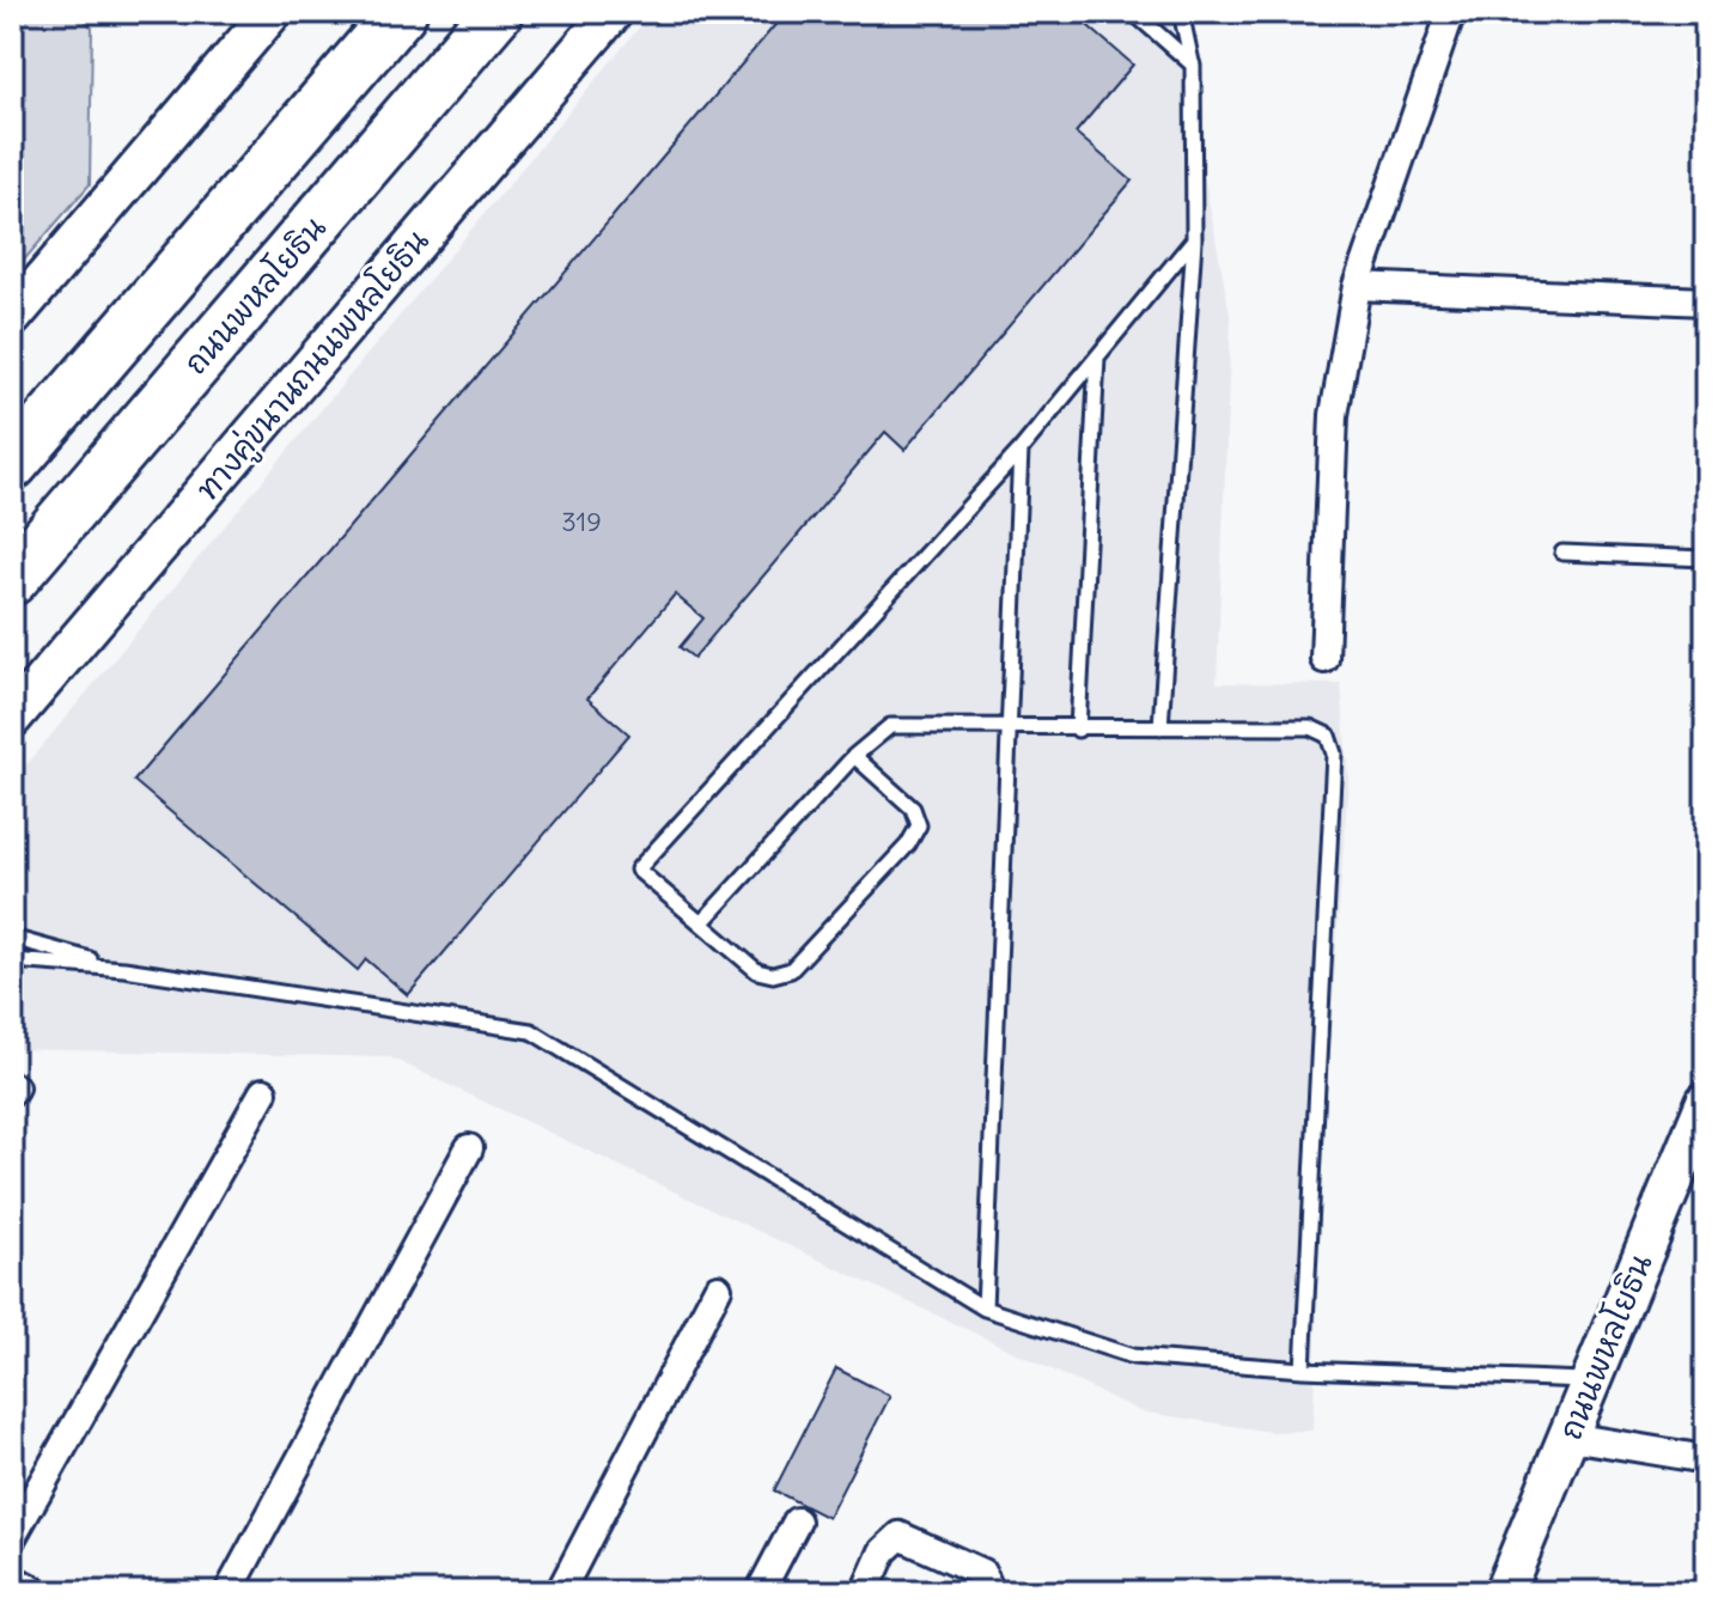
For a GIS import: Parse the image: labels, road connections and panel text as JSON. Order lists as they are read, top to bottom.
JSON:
{
  "streets": {
    "highway": ["ถนนพหลโยธิน"],
    "main road": ["ทางคู่ขนานถนนพหลโยธิน"]
  },
  "house_numbers": ["319"]
}
